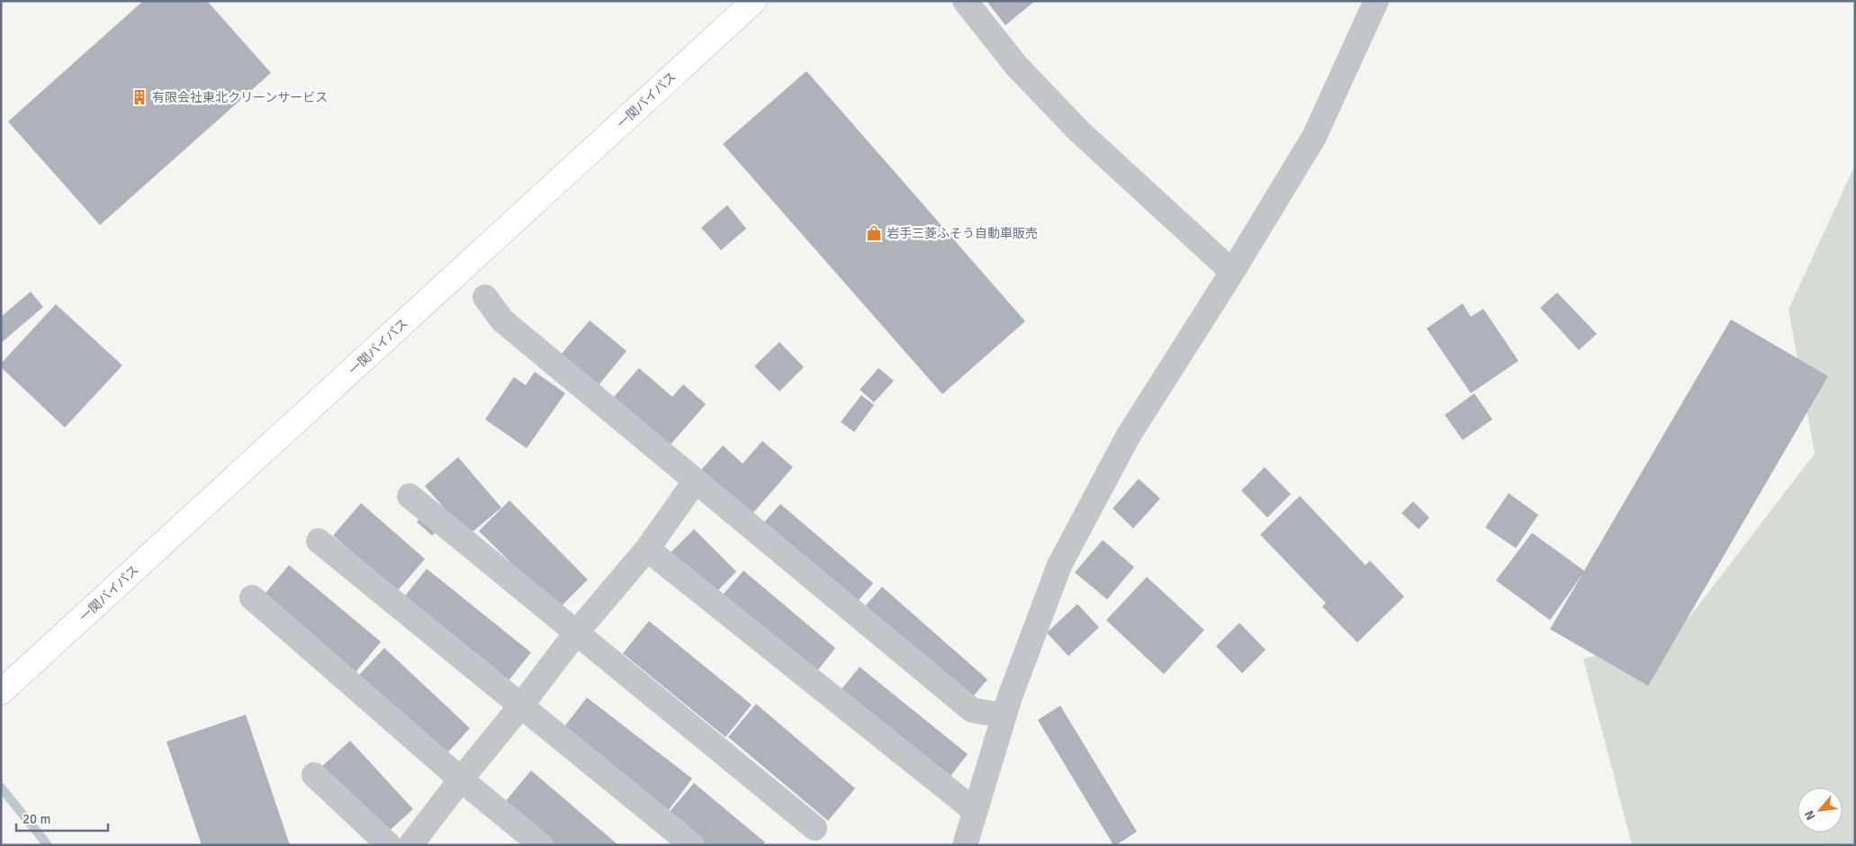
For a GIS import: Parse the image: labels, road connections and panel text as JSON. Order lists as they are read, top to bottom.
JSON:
{
  "streets": {
    "highway": ["一関バイパス"]
  },
  "places": {
    "building": ["有限会社東北クリーンサービス"],
    "shop": ["岩手三菱ふそう自動車販売"]
  },
  "scale_bar": "20 m",
  "north": "bottom left"
}
